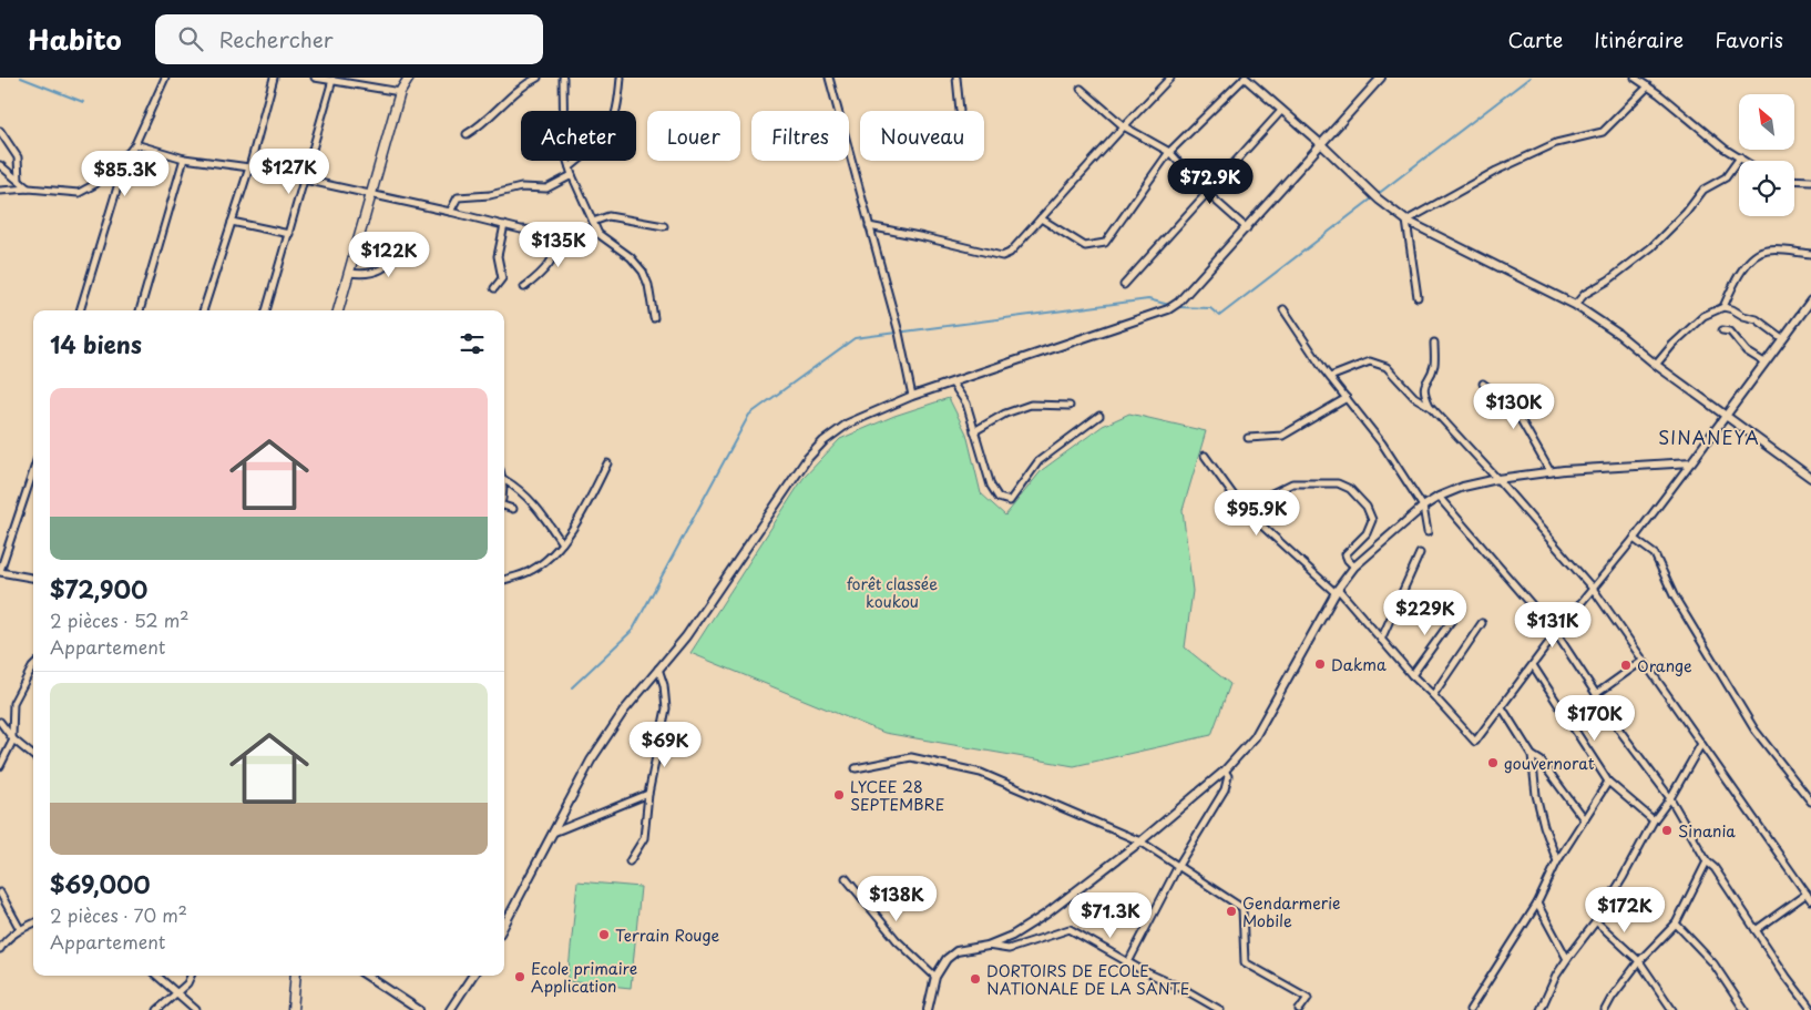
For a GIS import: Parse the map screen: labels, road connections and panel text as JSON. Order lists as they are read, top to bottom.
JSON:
{
  "districts": ["SINANEYA"],
  "parks": ["forêt classée koukou"],
  "places": [
    "Dakma",
    "Orange",
    "gouvernorat",
    "LYCEE 28 SEPTEMBRE",
    "Sinania",
    "Gendarmerie Mobile",
    "Terrain Rouge",
    "Ecole primaire Application",
    "DORTOIRS DE ECOLE NATIONALE DE LA SANTE"
  ],
  "north": "top left",
  "page": {
    "header": "Habito",
    "search": "Rechercher",
    "nav": ["Carte", "Itinéraire", "Favoris"],
    "chip": [
      "Acheter",
      "Louer",
      "Filtres",
      "Nouveau"
    ],
    "price": [
      "$127K",
      "$85.3K",
      "$72.9K",
      "$135K",
      "$122K",
      "$130K",
      "$95.9K",
      "$229K",
      "$131K",
      "$170K",
      "$69K",
      "$138K",
      "$172K",
      "$71.3K"
    ],
    "heading": "14 biens",
    "list": [
      {
        "name": "$72,900",
        "note": "2 pièces · 52 m² · Appartement"
      },
      {
        "name": "$69,000",
        "note": "2 pièces · 70 m² · Appartement"
      }
    ]
  }
}
